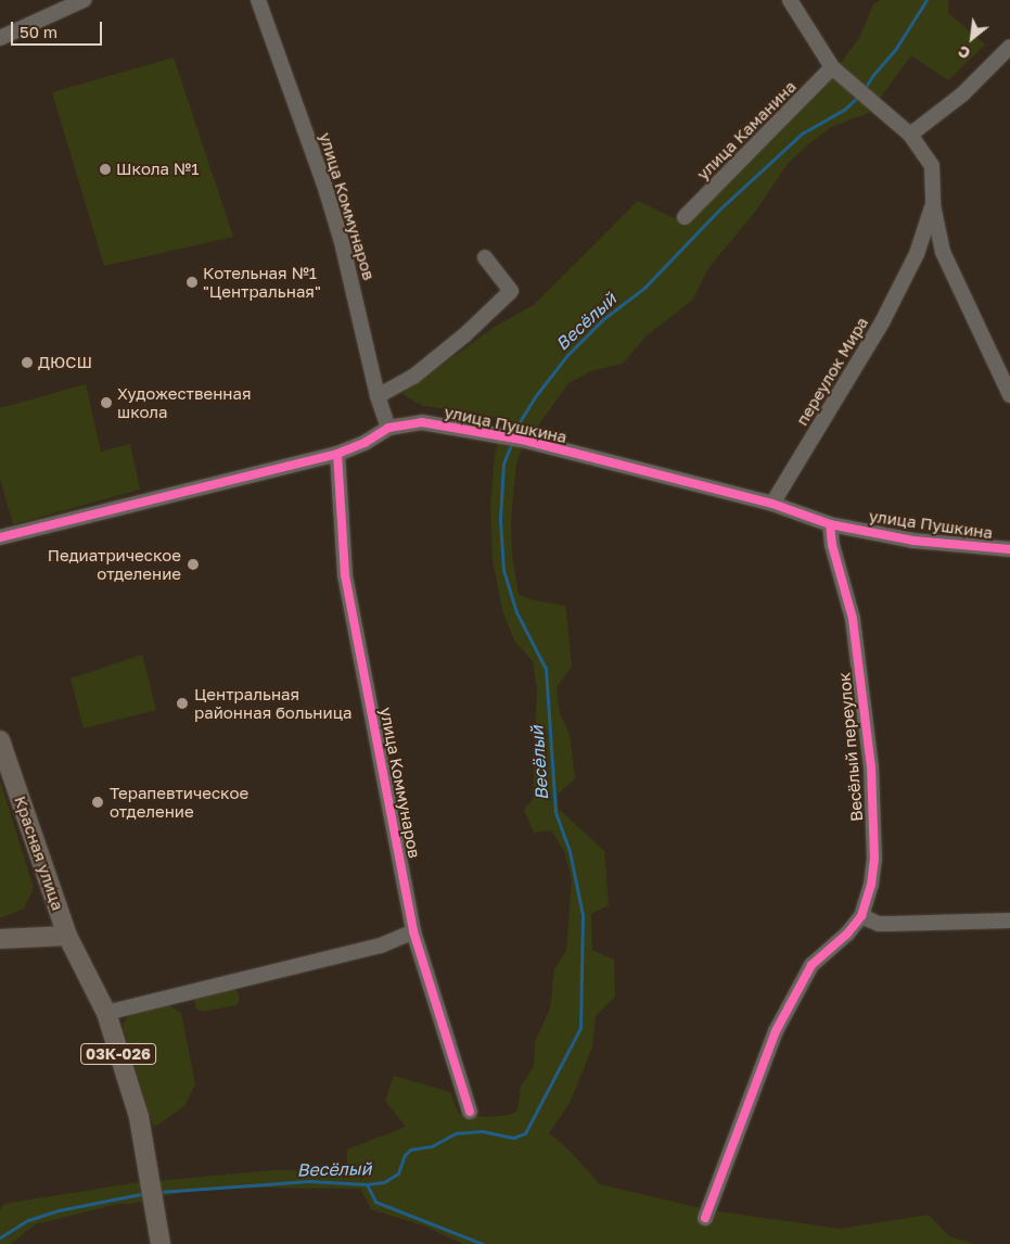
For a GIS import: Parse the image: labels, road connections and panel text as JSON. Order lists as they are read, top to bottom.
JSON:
{
  "streets": {
    "main road": ["Красная улица", "03К-026"],
    "street": [
      "улица Каманина",
      "улица Коммунаров",
      "переулок Мира",
      "улица Пушкина",
      "Весёлый переулок"
    ]
  },
  "crossings": [
    ["улица Коммунаров", "улица Пушкина"],
    ["переулок Мира", "улица Пушкина"],
    ["улица Пушкина", "Весёлый переулок"],
    ["Красная улица", "03К-026"]
  ],
  "water": ["Весёлый"],
  "places": [
    "Школа №1",
    "Котельная №1 \"Центральная\"",
    "ДЮСШ",
    "Художественная школа",
    "Педиатрическое отделение",
    "Центральная районная больница",
    "Терапевтическое отделение"
  ],
  "scale_bar": "50 m",
  "north": "bottom left"
}
